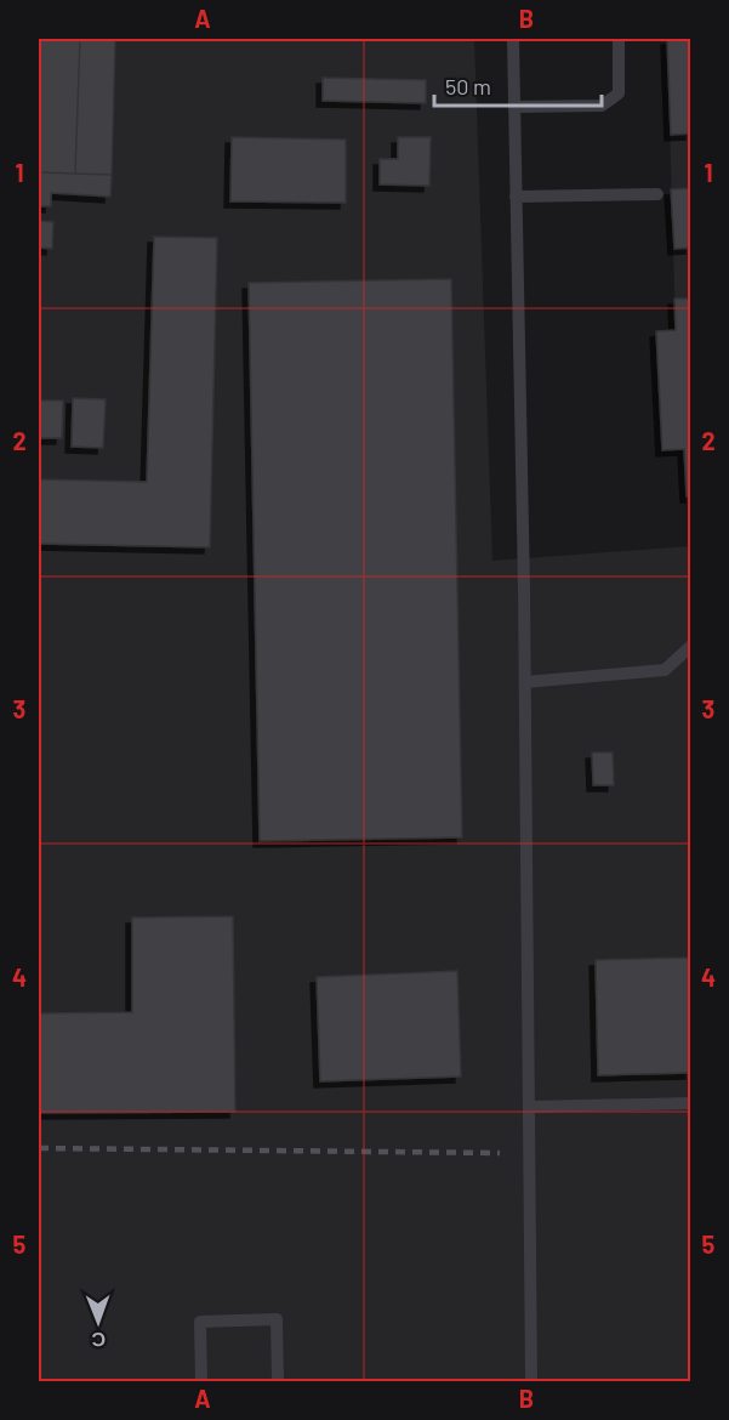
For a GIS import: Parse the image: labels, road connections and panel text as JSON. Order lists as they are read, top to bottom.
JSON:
{
  "scale_bar": "50 m",
  "north": "bottom",
  "grid": {
    "columns": ["A", "B"],
    "rows": [
      "1",
      "2",
      "3",
      "4",
      "5"
    ]
  }
}
